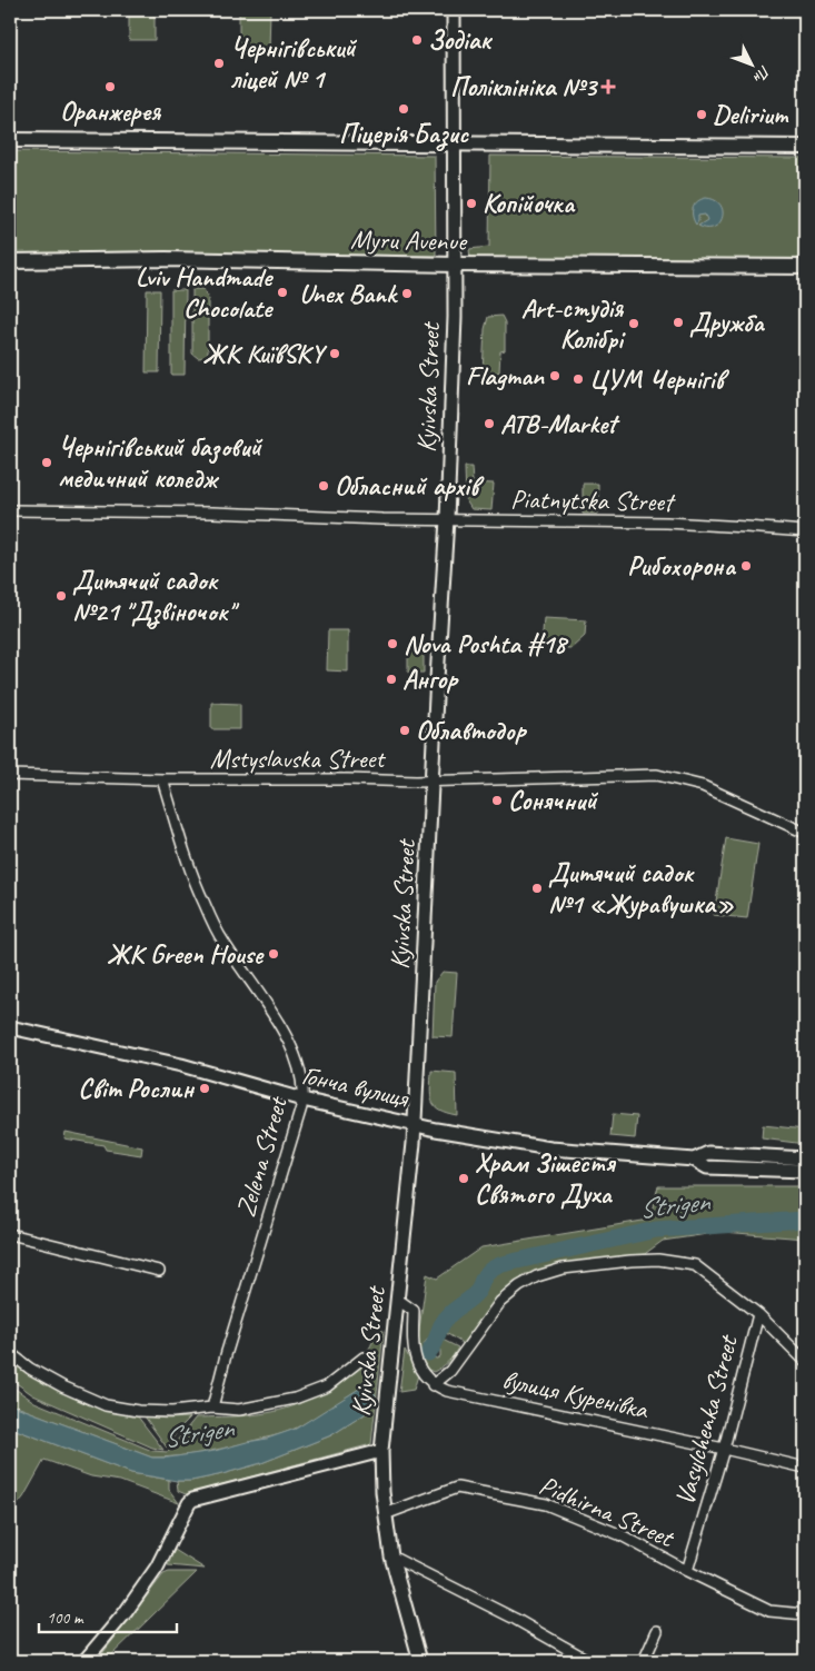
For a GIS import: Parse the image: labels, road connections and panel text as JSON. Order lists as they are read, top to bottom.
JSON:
{
  "streets": {
    "main road": ["Myru Avenue", "Kyivska Street", "Гонча вулиця"],
    "street": [
      "Piatnytska Street",
      "Mstyslavska Street",
      "Zelena Street",
      "вулиця Куренівка",
      "Vasylchenka Street",
      "Pidhirna Street"
    ]
  },
  "crossings": [
    ["Myru Avenue", "Kyivska Street"],
    ["Kyivska Street", "Piatnytska Street"],
    ["Kyivska Street", "Mstyslavska Street"],
    ["Kyivska Street", "Гонча вулиця"],
    ["Kyivska Street", "Pidhirna Street"],
    ["Mstyslavska Street", "Zelena Street"],
    ["Гонча вулиця", "Zelena Street"],
    ["вулиця Куренівка", "Vasylchenka Street"],
    ["Vasylchenka Street", "Pidhirna Street"]
  ],
  "water": ["Strigen"],
  "places": {
    "other": [
      "Зодіак",
      "Чернігівський ліцей № 1",
      "Оранжерея",
      "Піцерія Базис",
      "Delirium",
      "Копійочка",
      "Lviv Handmade Chocolate",
      "Unex Bank",
      "Дружба",
      "Art-студія Колібрі",
      "ЖК КиївSKY",
      "Flagman",
      "ЦУМ Чернігів",
      "ATB-Market",
      "Чернігівський базовий медичний коледж",
      "Обласний архів",
      "Рибохорона",
      "Дитячий садок №21 \"Дзвіночок\"",
      "Nova Poshta #18",
      "Ангор",
      "Облавтодор",
      "Сонячний",
      "Дитячий садок №1 «Журавушка»",
      "ЖК Green House",
      "Свiт Рослин",
      "Храм Зішестя Святого Духа"
    ],
    "health": ["Поліклініка №3"]
  },
  "scale_bar": "100 m",
  "north": "bottom right"
}
